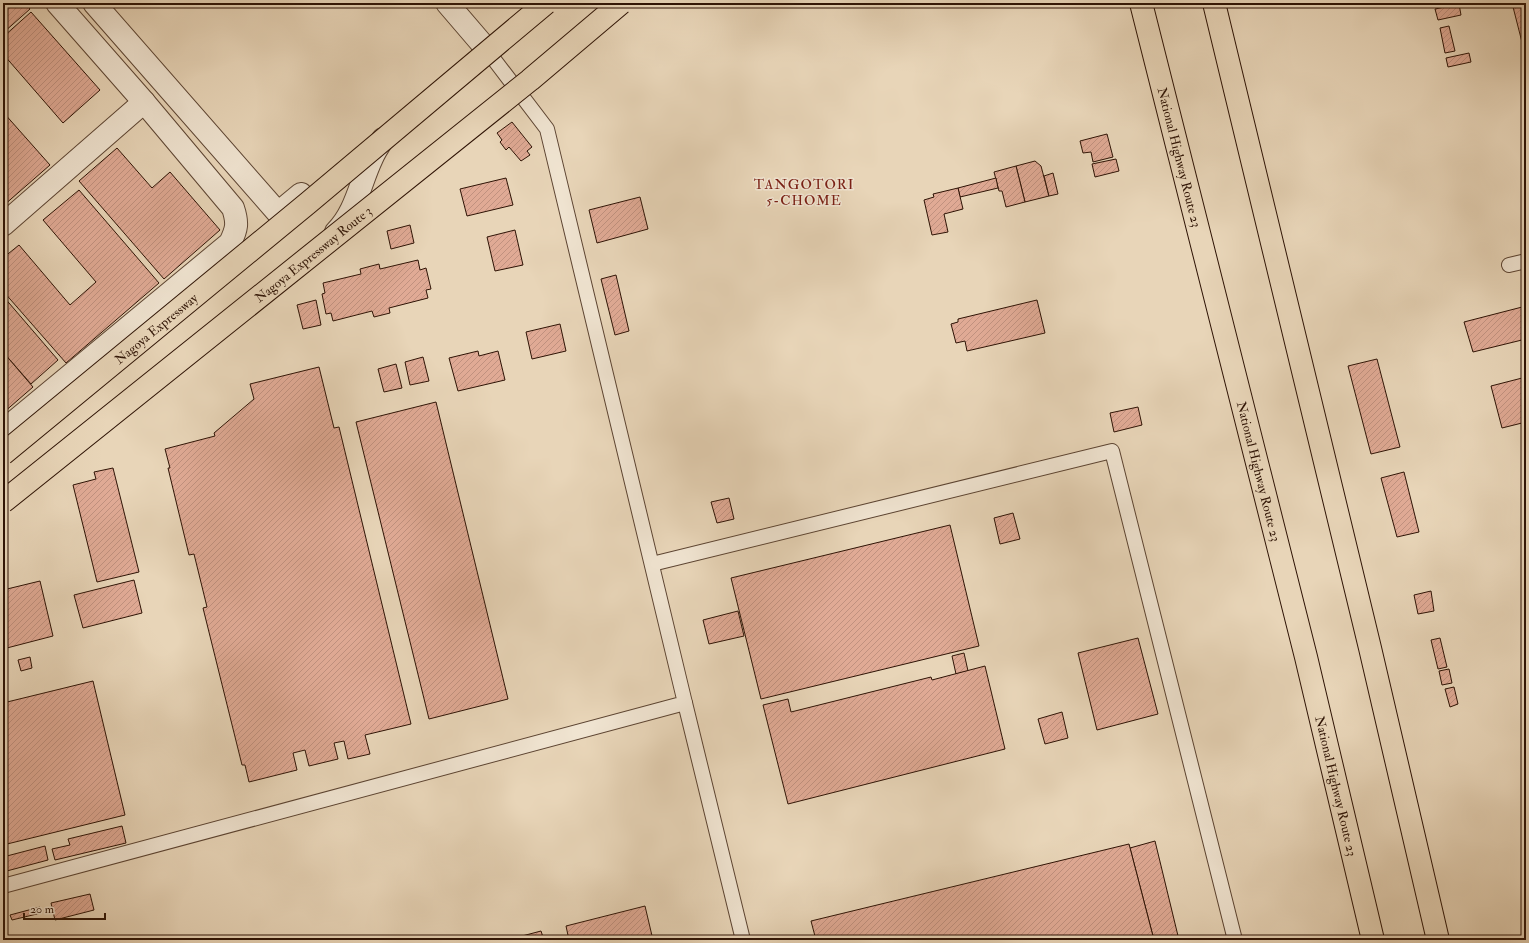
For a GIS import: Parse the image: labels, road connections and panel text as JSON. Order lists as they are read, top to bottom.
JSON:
{
  "streets": {
    "highway": ["National Highway Route 23", "Nagoya Expressway Route 3", "Nagoya Expressway"]
  },
  "districts": ["TANGOTORI 5-CHOME"],
  "scale_bar": "20 m"
}
